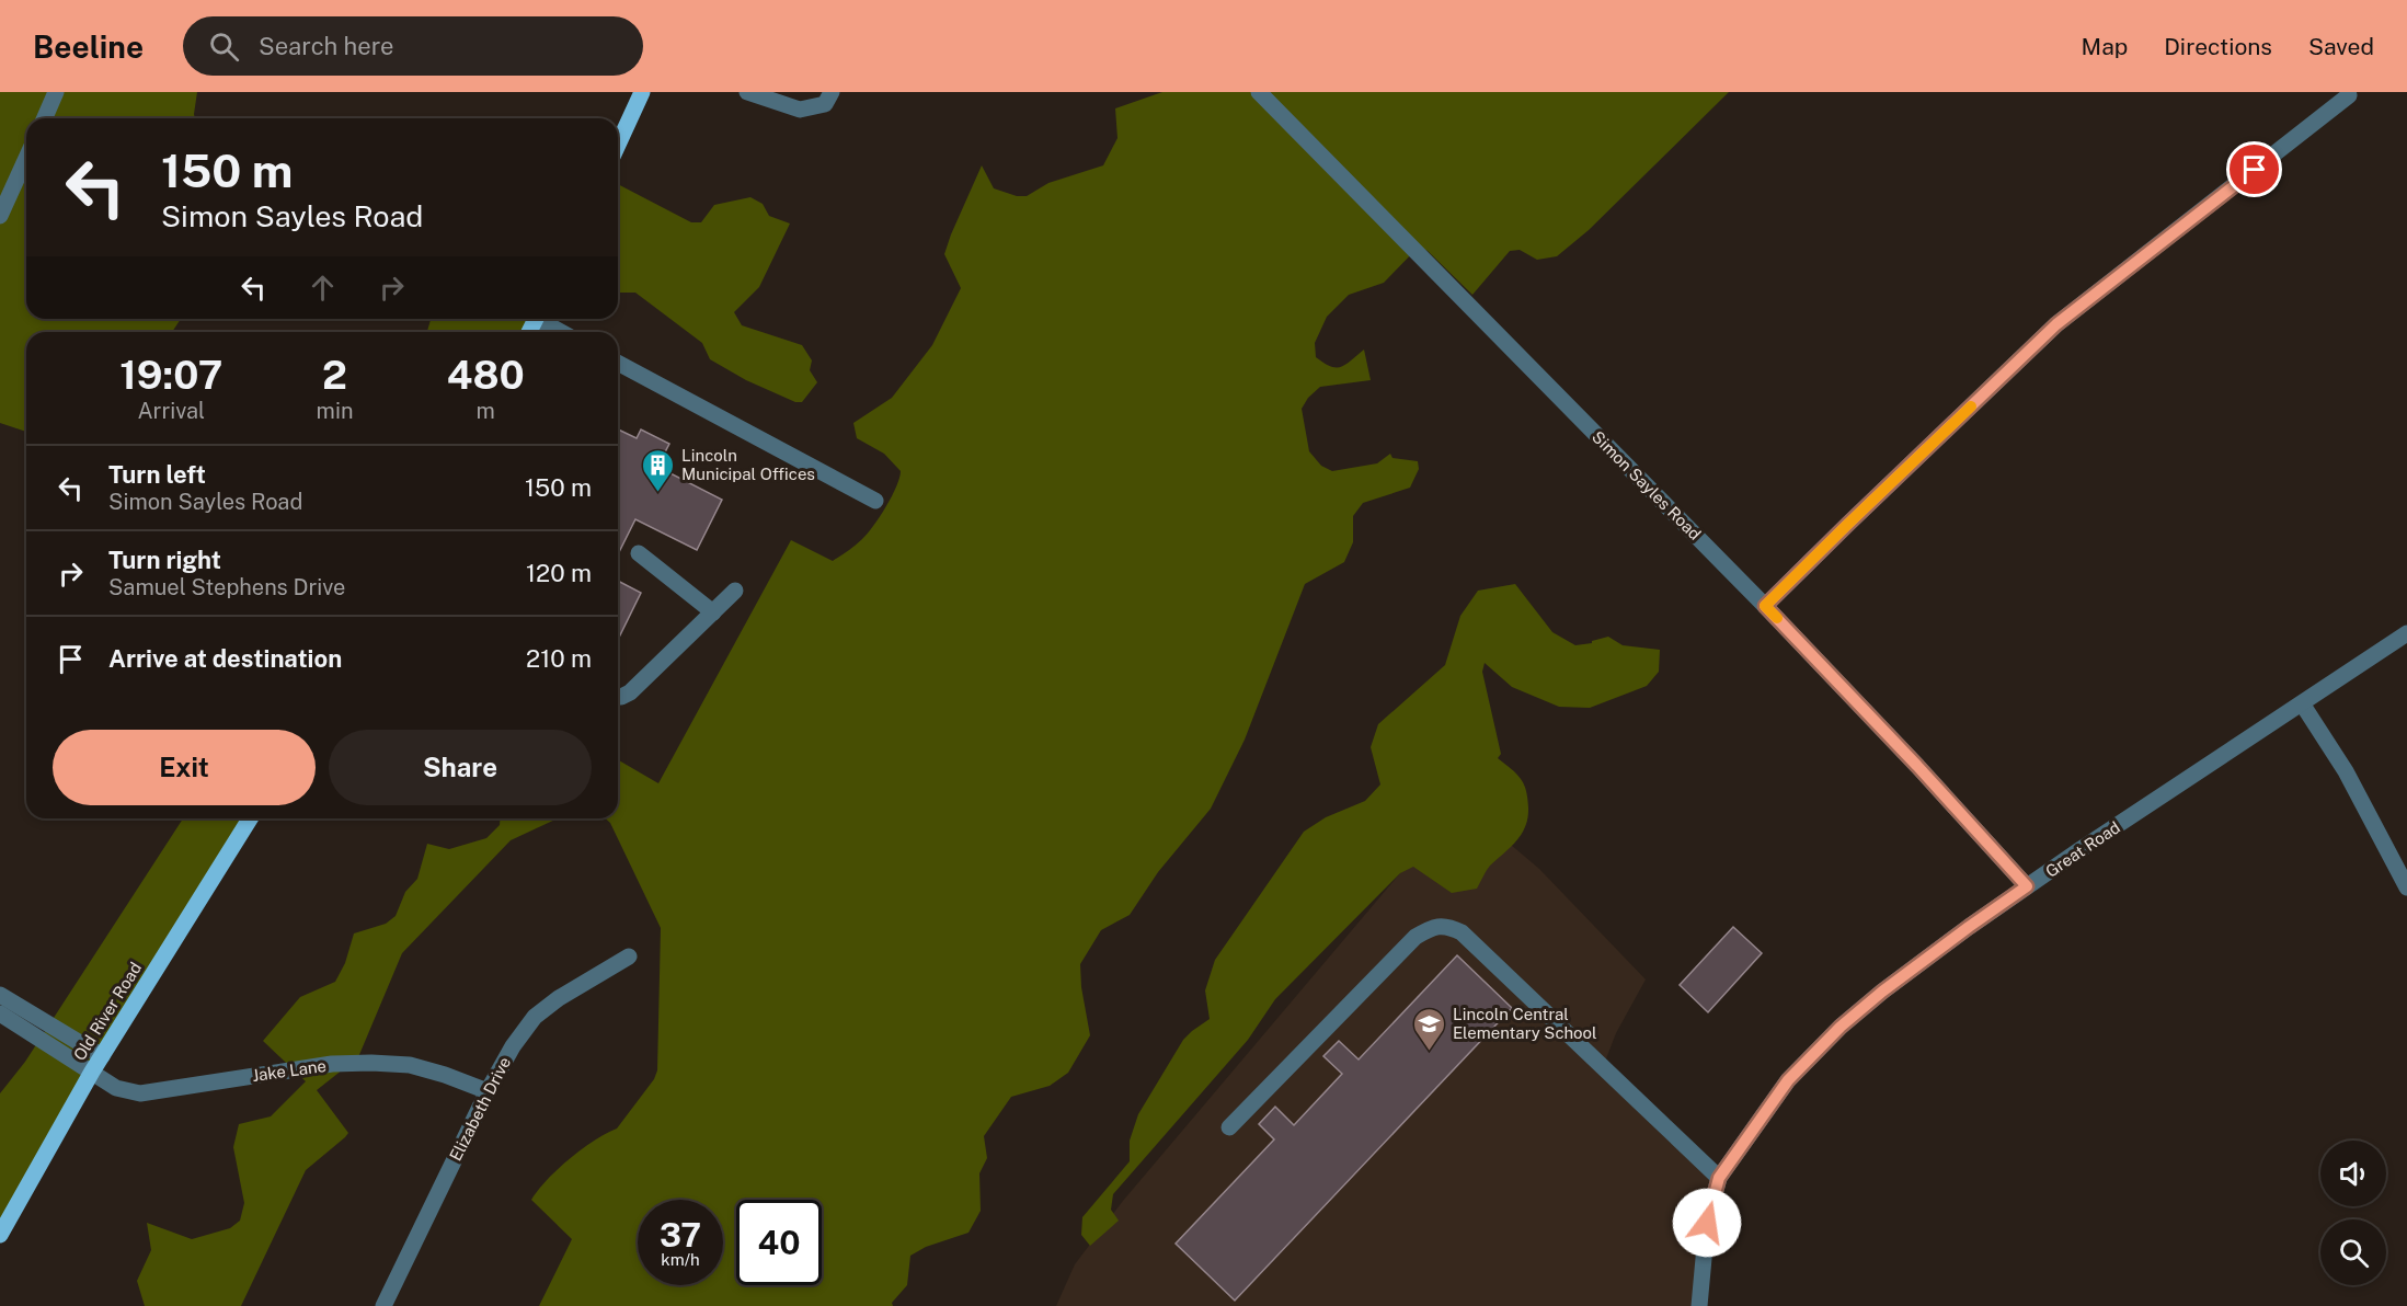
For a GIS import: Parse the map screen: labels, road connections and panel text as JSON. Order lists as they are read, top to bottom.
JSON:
{
  "streets": {
    "main road": ["Old River Road"],
    "street": [
      "Simon Sayles Road",
      "Great Road",
      "Jake Lane",
      "Elizabeth Drive"
    ]
  },
  "crossings": [
    ["Simon Sayles Road", "Great Road"],
    ["Old River Road", "Jake Lane"],
    ["Jake Lane", "Elizabeth Drive"]
  ],
  "places": {
    "building": ["Lincoln Municipal Offices"],
    "school or university": ["Lincoln Central Elementary School"]
  },
  "page": {
    "header": "Beeline",
    "search": "Search here",
    "nav": ["Map", "Directions", "Saved"],
    "turn": ["150 m", "Simon Sayles Road"],
    "eta": [
      "19:07",
      "Arrival",
      "2",
      "min",
      "480",
      "m"
    ],
    "list": [
      {
        "name": "Turn left",
        "note": "Simon Sayles Road",
        "value": "150 m"
      },
      {
        "name": "Turn right",
        "note": "Samuel Stephens Drive",
        "value": "120 m"
      },
      {
        "name": "Arrive at destination",
        "value": "210 m"
      }
    ],
    "buttons": ["Exit", "Share"],
    "speed": "37 km/h",
    "limit": "40"
  }
}
